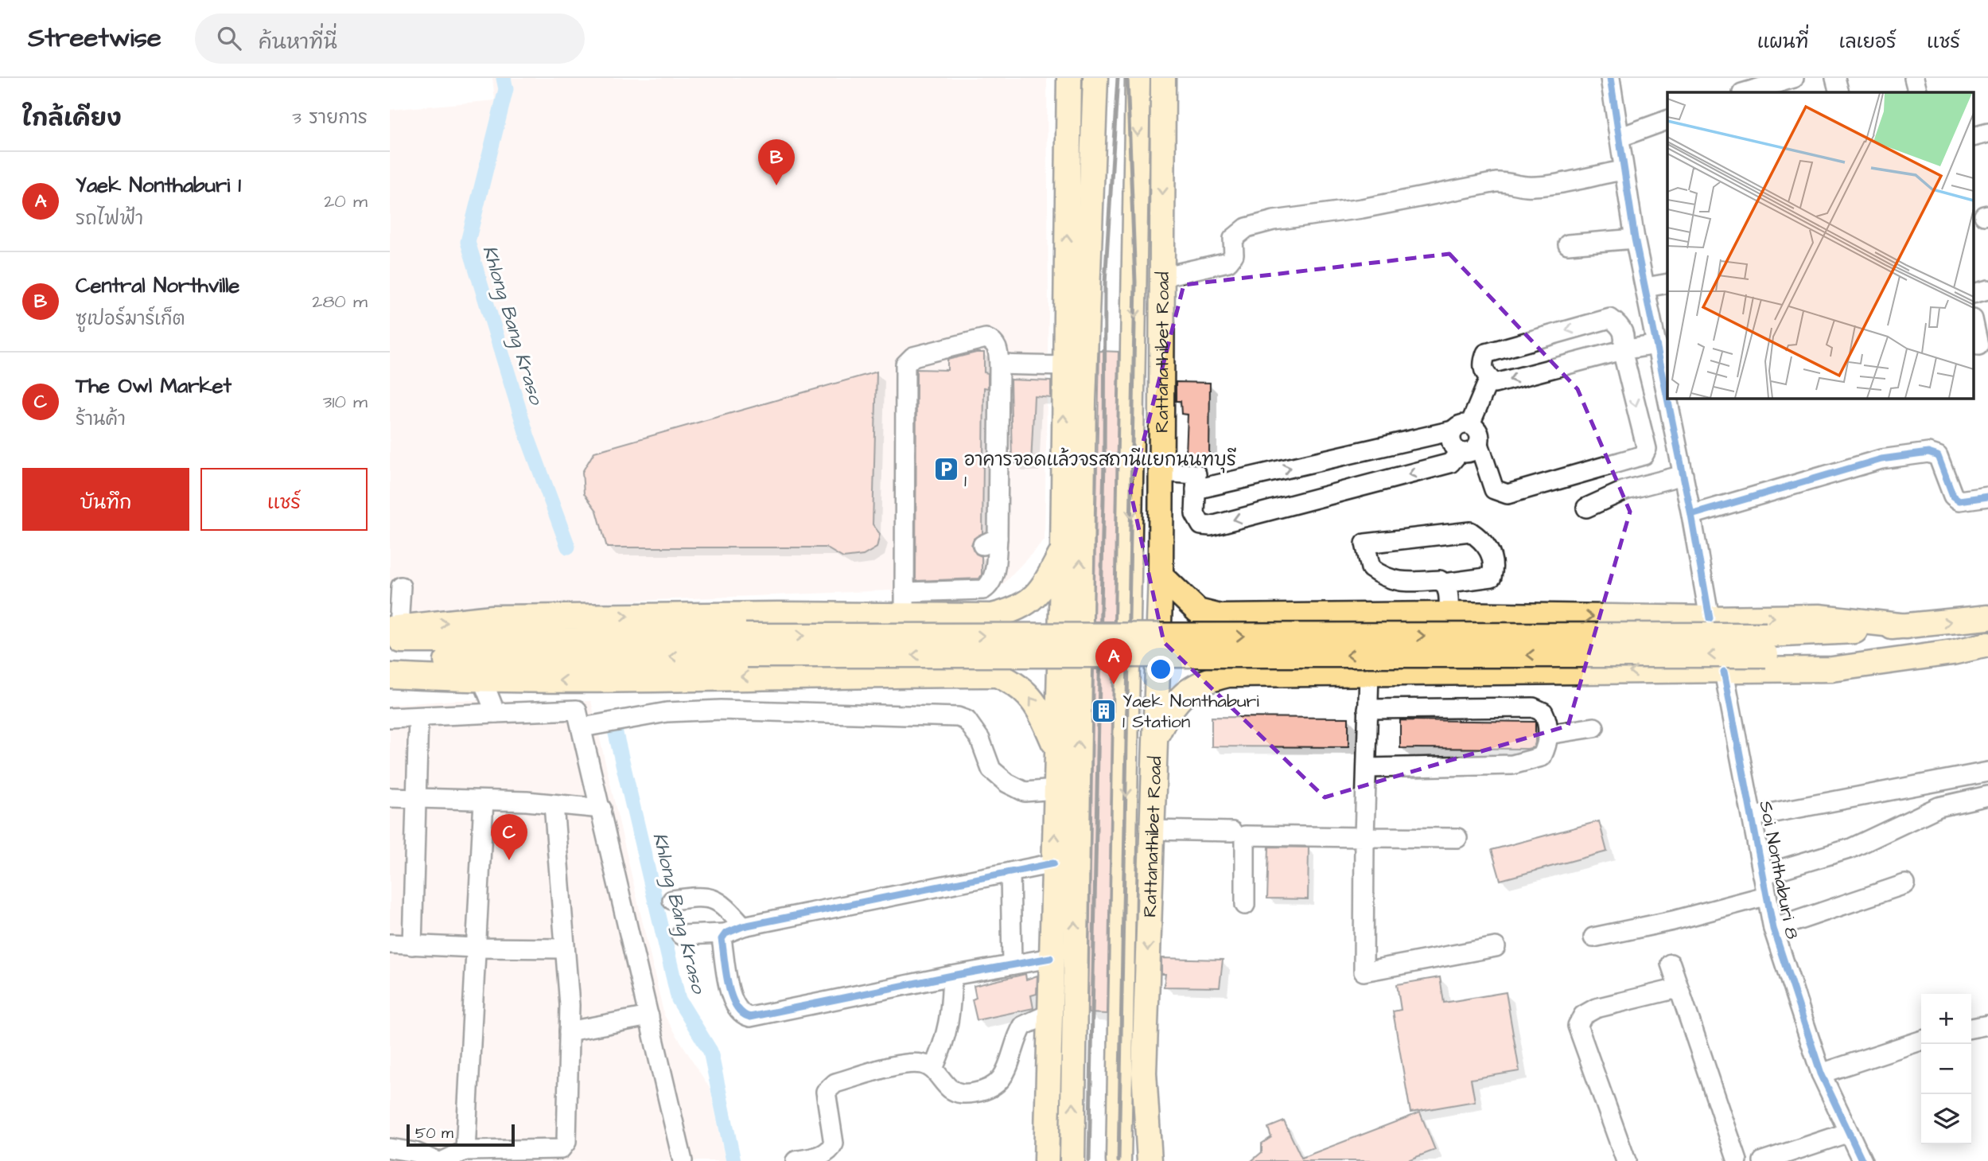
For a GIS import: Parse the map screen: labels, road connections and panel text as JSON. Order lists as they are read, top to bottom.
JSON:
{
  "streets": {
    "main road": ["Rattanathibet Road"],
    "street": ["Soi Nonthaburi 8"]
  },
  "water": ["Khlong Bang Kraso"],
  "places": {
    "parking": ["อาคารจอดแล้วจรสถานีแยกนนทบุรี 1"],
    "building": ["Yaek Nonthaburi 1 Station"]
  },
  "scale_bar": "50 m",
  "page": {
    "header": "Streetwise",
    "search": "ค้นหาที่นี่",
    "nav": ["แผนที่", "เลเยอร์", "แชร์"],
    "heading": ["ใกล้เคียง", "3 รายการ"],
    "pins": ["B", "A", "C"],
    "list": [
      {
        "mark": "A",
        "name": "Yaek Nonthaburi 1",
        "note": "รถไฟฟ้า",
        "value": "20 m"
      },
      {
        "mark": "B",
        "name": "Central Northville",
        "note": "ซูเปอร์มาร์เก็ต",
        "value": "280 m"
      },
      {
        "mark": "C",
        "name": "The Owl Market",
        "note": "ร้านค้า",
        "value": "310 m"
      }
    ],
    "buttons": ["บันทึก", "แชร์"],
    "map_buttons": ["+", "−"],
    "scale": "50 m"
  }
}
